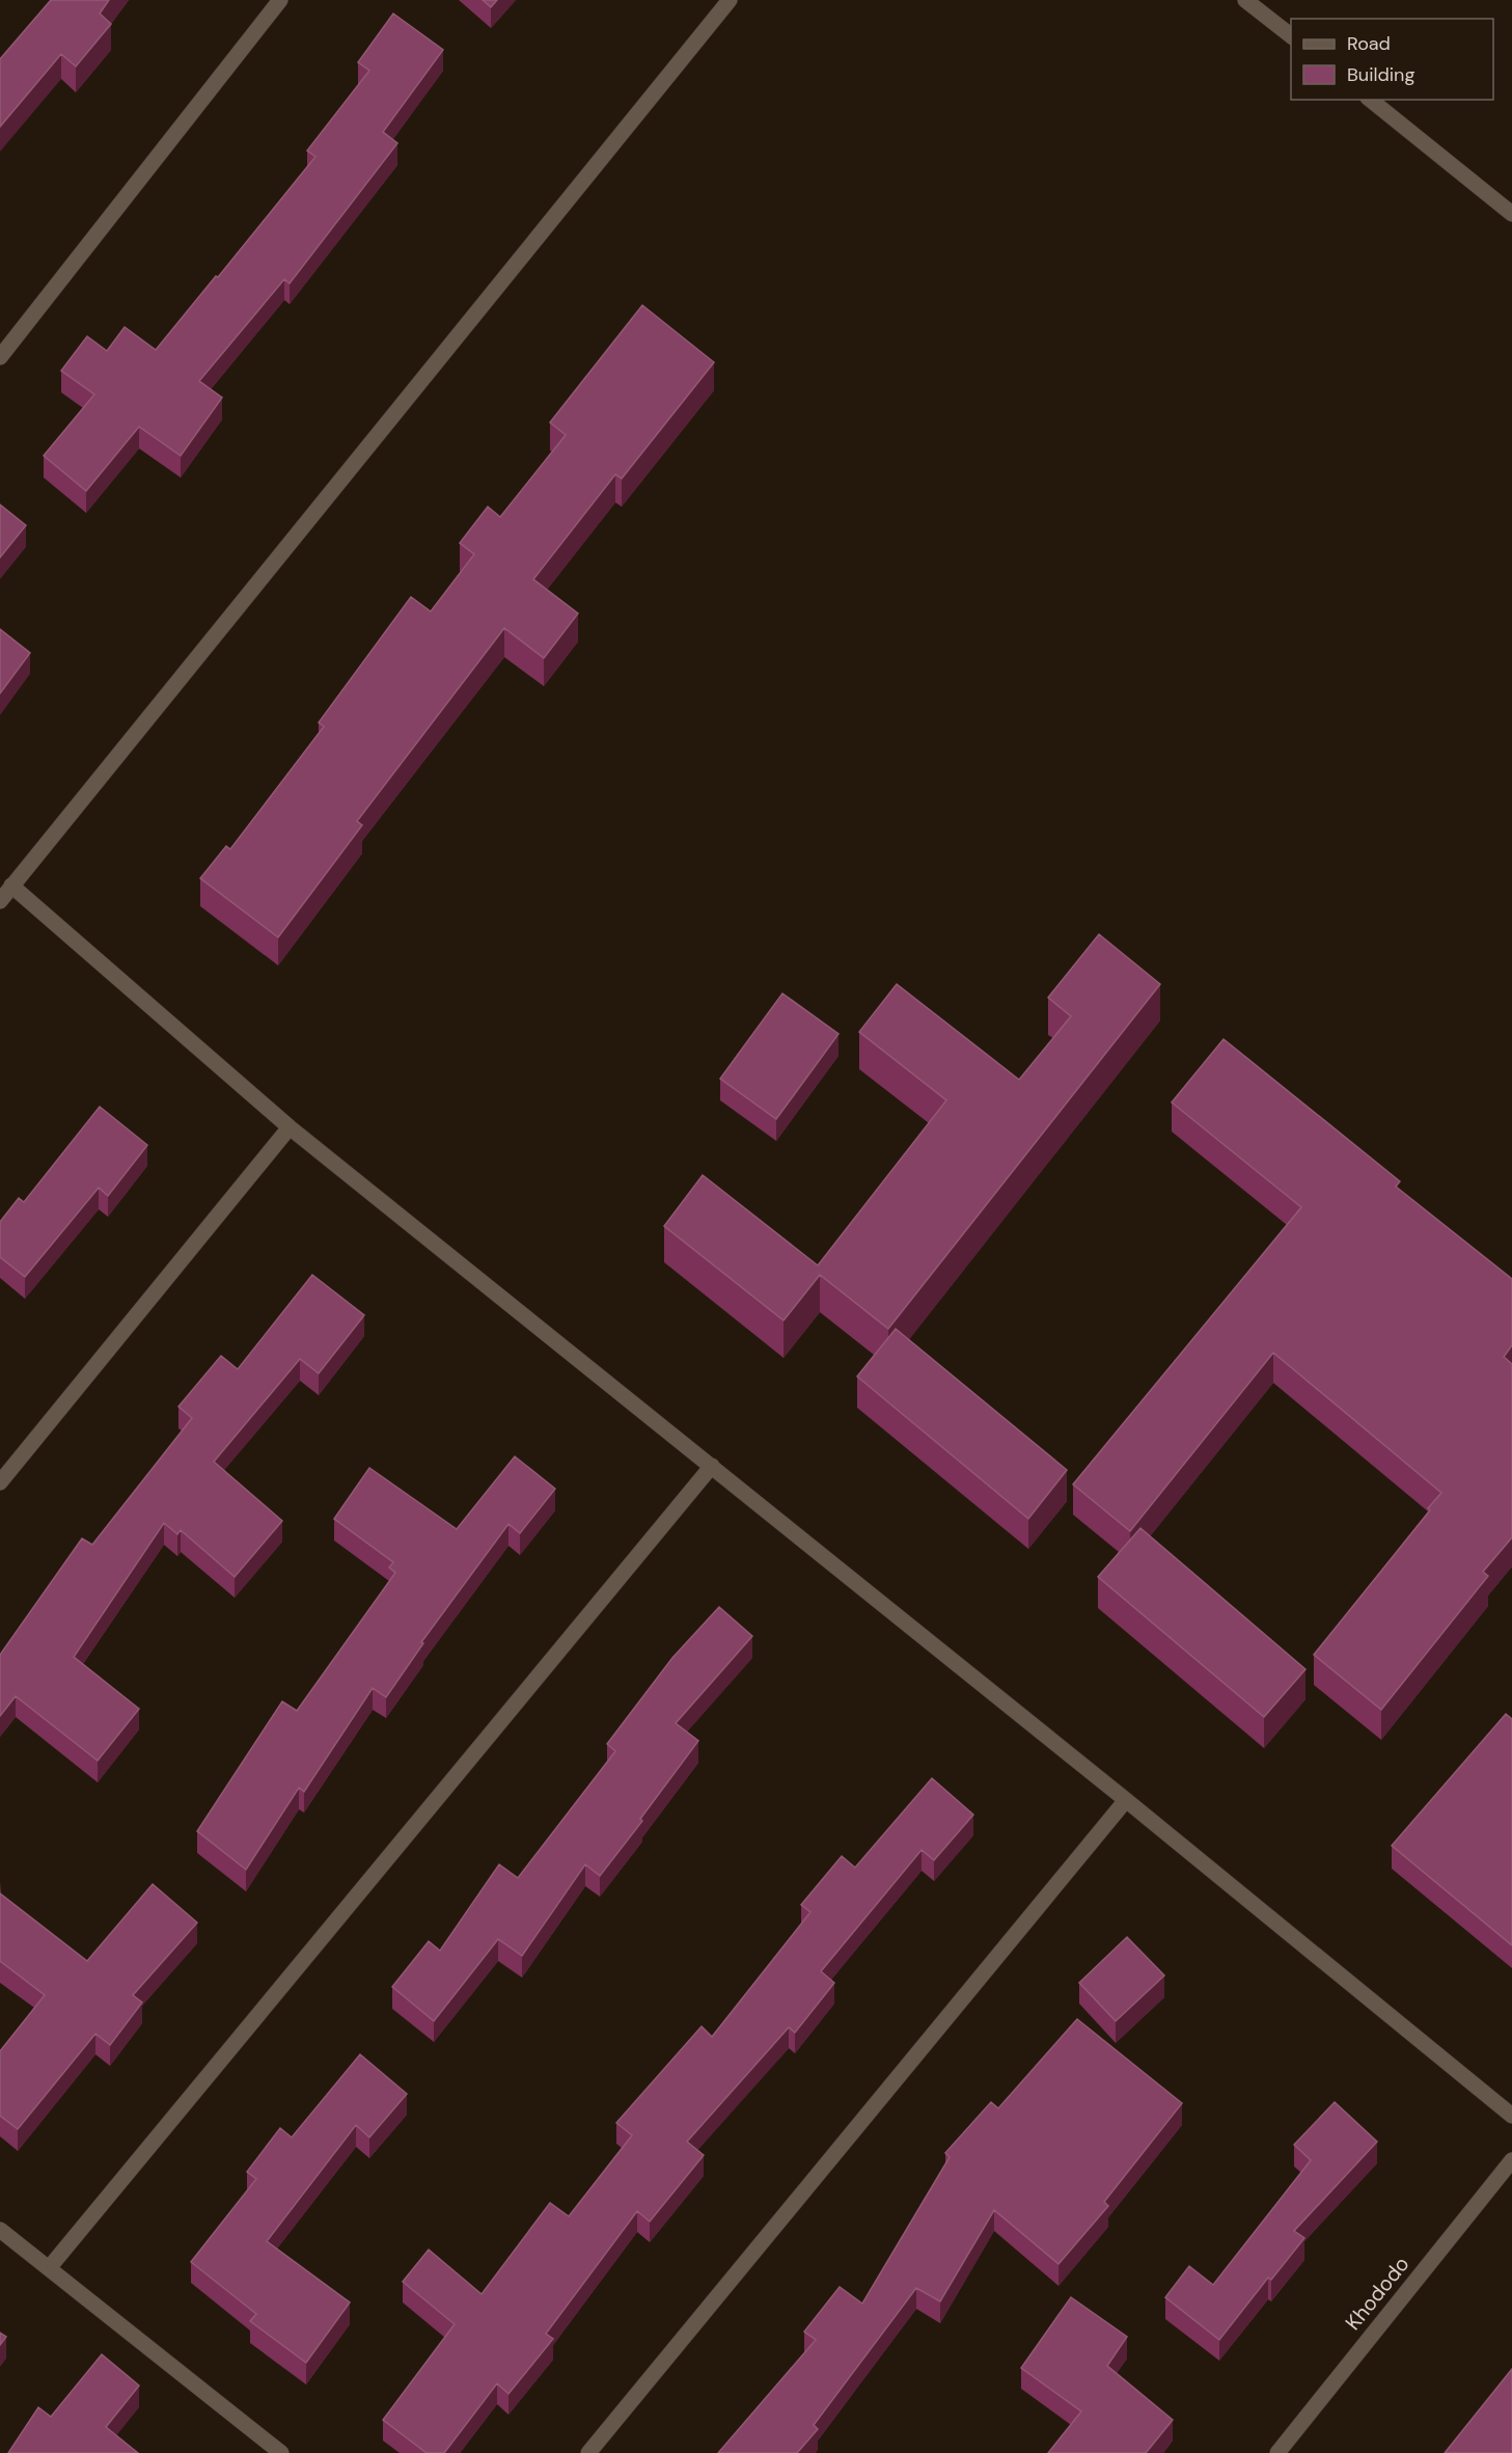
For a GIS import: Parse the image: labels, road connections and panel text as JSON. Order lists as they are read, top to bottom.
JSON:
{
  "streets": {
    "street": ["Khododo"]
  },
  "legend": ["Road", "Building"]
}
